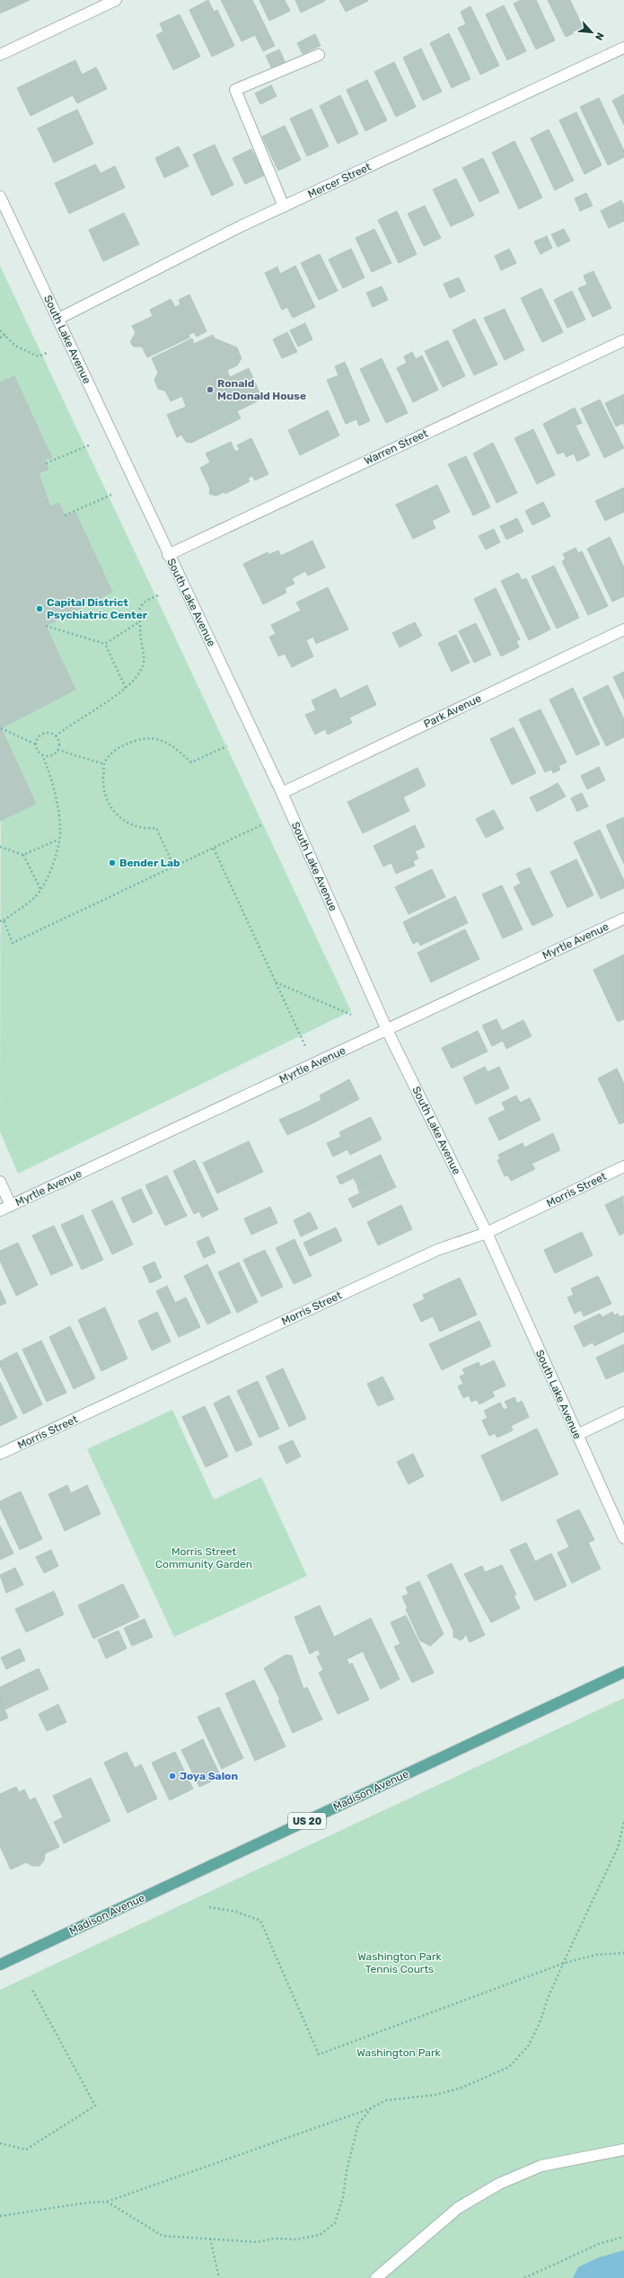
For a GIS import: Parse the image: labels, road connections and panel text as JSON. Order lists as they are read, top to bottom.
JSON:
{
  "streets": {
    "main road": ["Madison Avenue", "US 20"],
    "street": [
      "Mercer Street",
      "South Lake Avenue",
      "Warren Street",
      "Park Avenue",
      "Myrtle Avenue",
      "Morris Street"
    ]
  },
  "crossings": [
    ["Mercer Street", "South Lake Avenue"],
    ["South Lake Avenue", "Warren Street"],
    ["South Lake Avenue", "Park Avenue"],
    ["South Lake Avenue", "Myrtle Avenue"],
    ["South Lake Avenue", "Morris Street"]
  ],
  "parks": ["Morris Street Community Garden", "Washington Park Tennis Courts", "Washington Park"],
  "places": [
    "Ronald McDonald House",
    "Capital District Psychiatric Center",
    "Bender Lab",
    "Joya Salon"
  ],
  "north": "bottom right"
}
